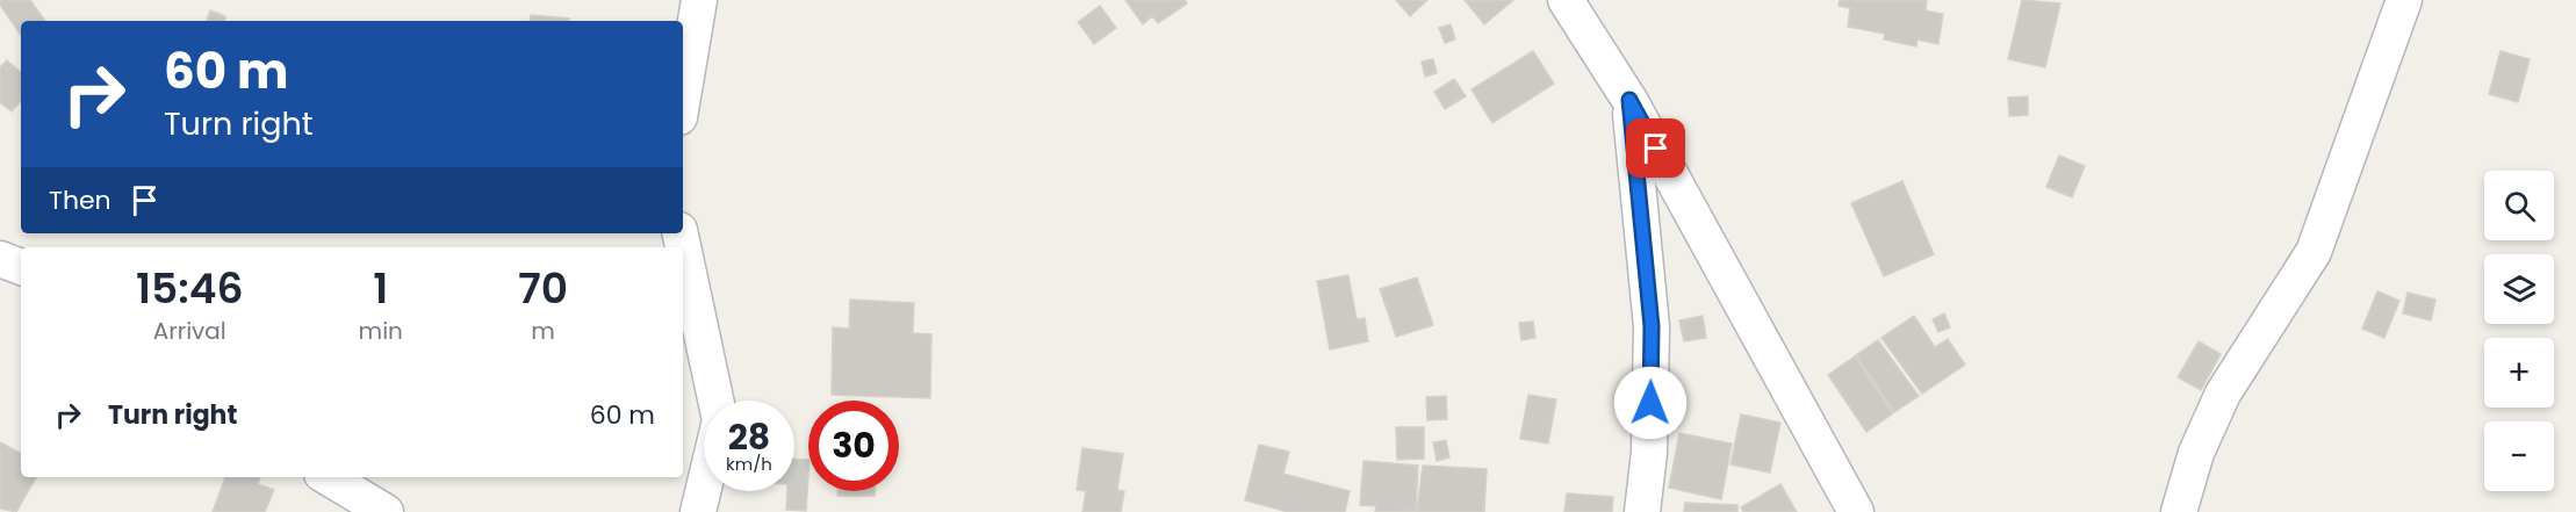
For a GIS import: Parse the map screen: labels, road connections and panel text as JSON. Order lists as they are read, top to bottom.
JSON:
{
  "page": {
    "turn": ["60 m", "Turn right"],
    "then": "Then",
    "map_buttons": ["+", "−"],
    "eta": [
      "15:46",
      "Arrival",
      "1",
      "min",
      "70",
      "m"
    ],
    "list": [
      {
        "name": "Turn right",
        "value": "60 m"
      }
    ],
    "speed": "28 km/h",
    "limit": "30"
  }
}
